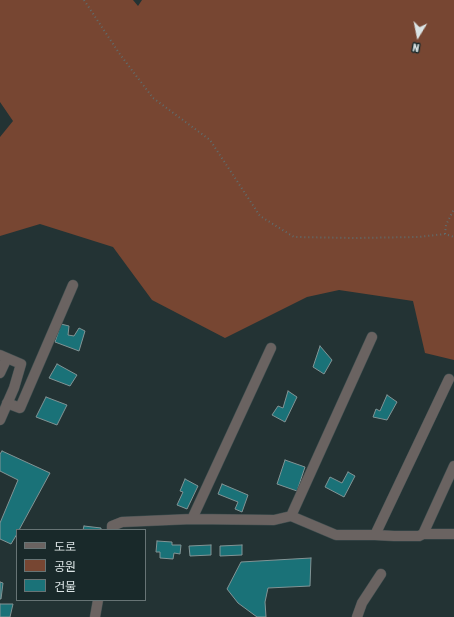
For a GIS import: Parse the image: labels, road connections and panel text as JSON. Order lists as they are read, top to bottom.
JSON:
{
  "legend": ["도로", "공원", "건물"],
  "north": "bottom"
}
